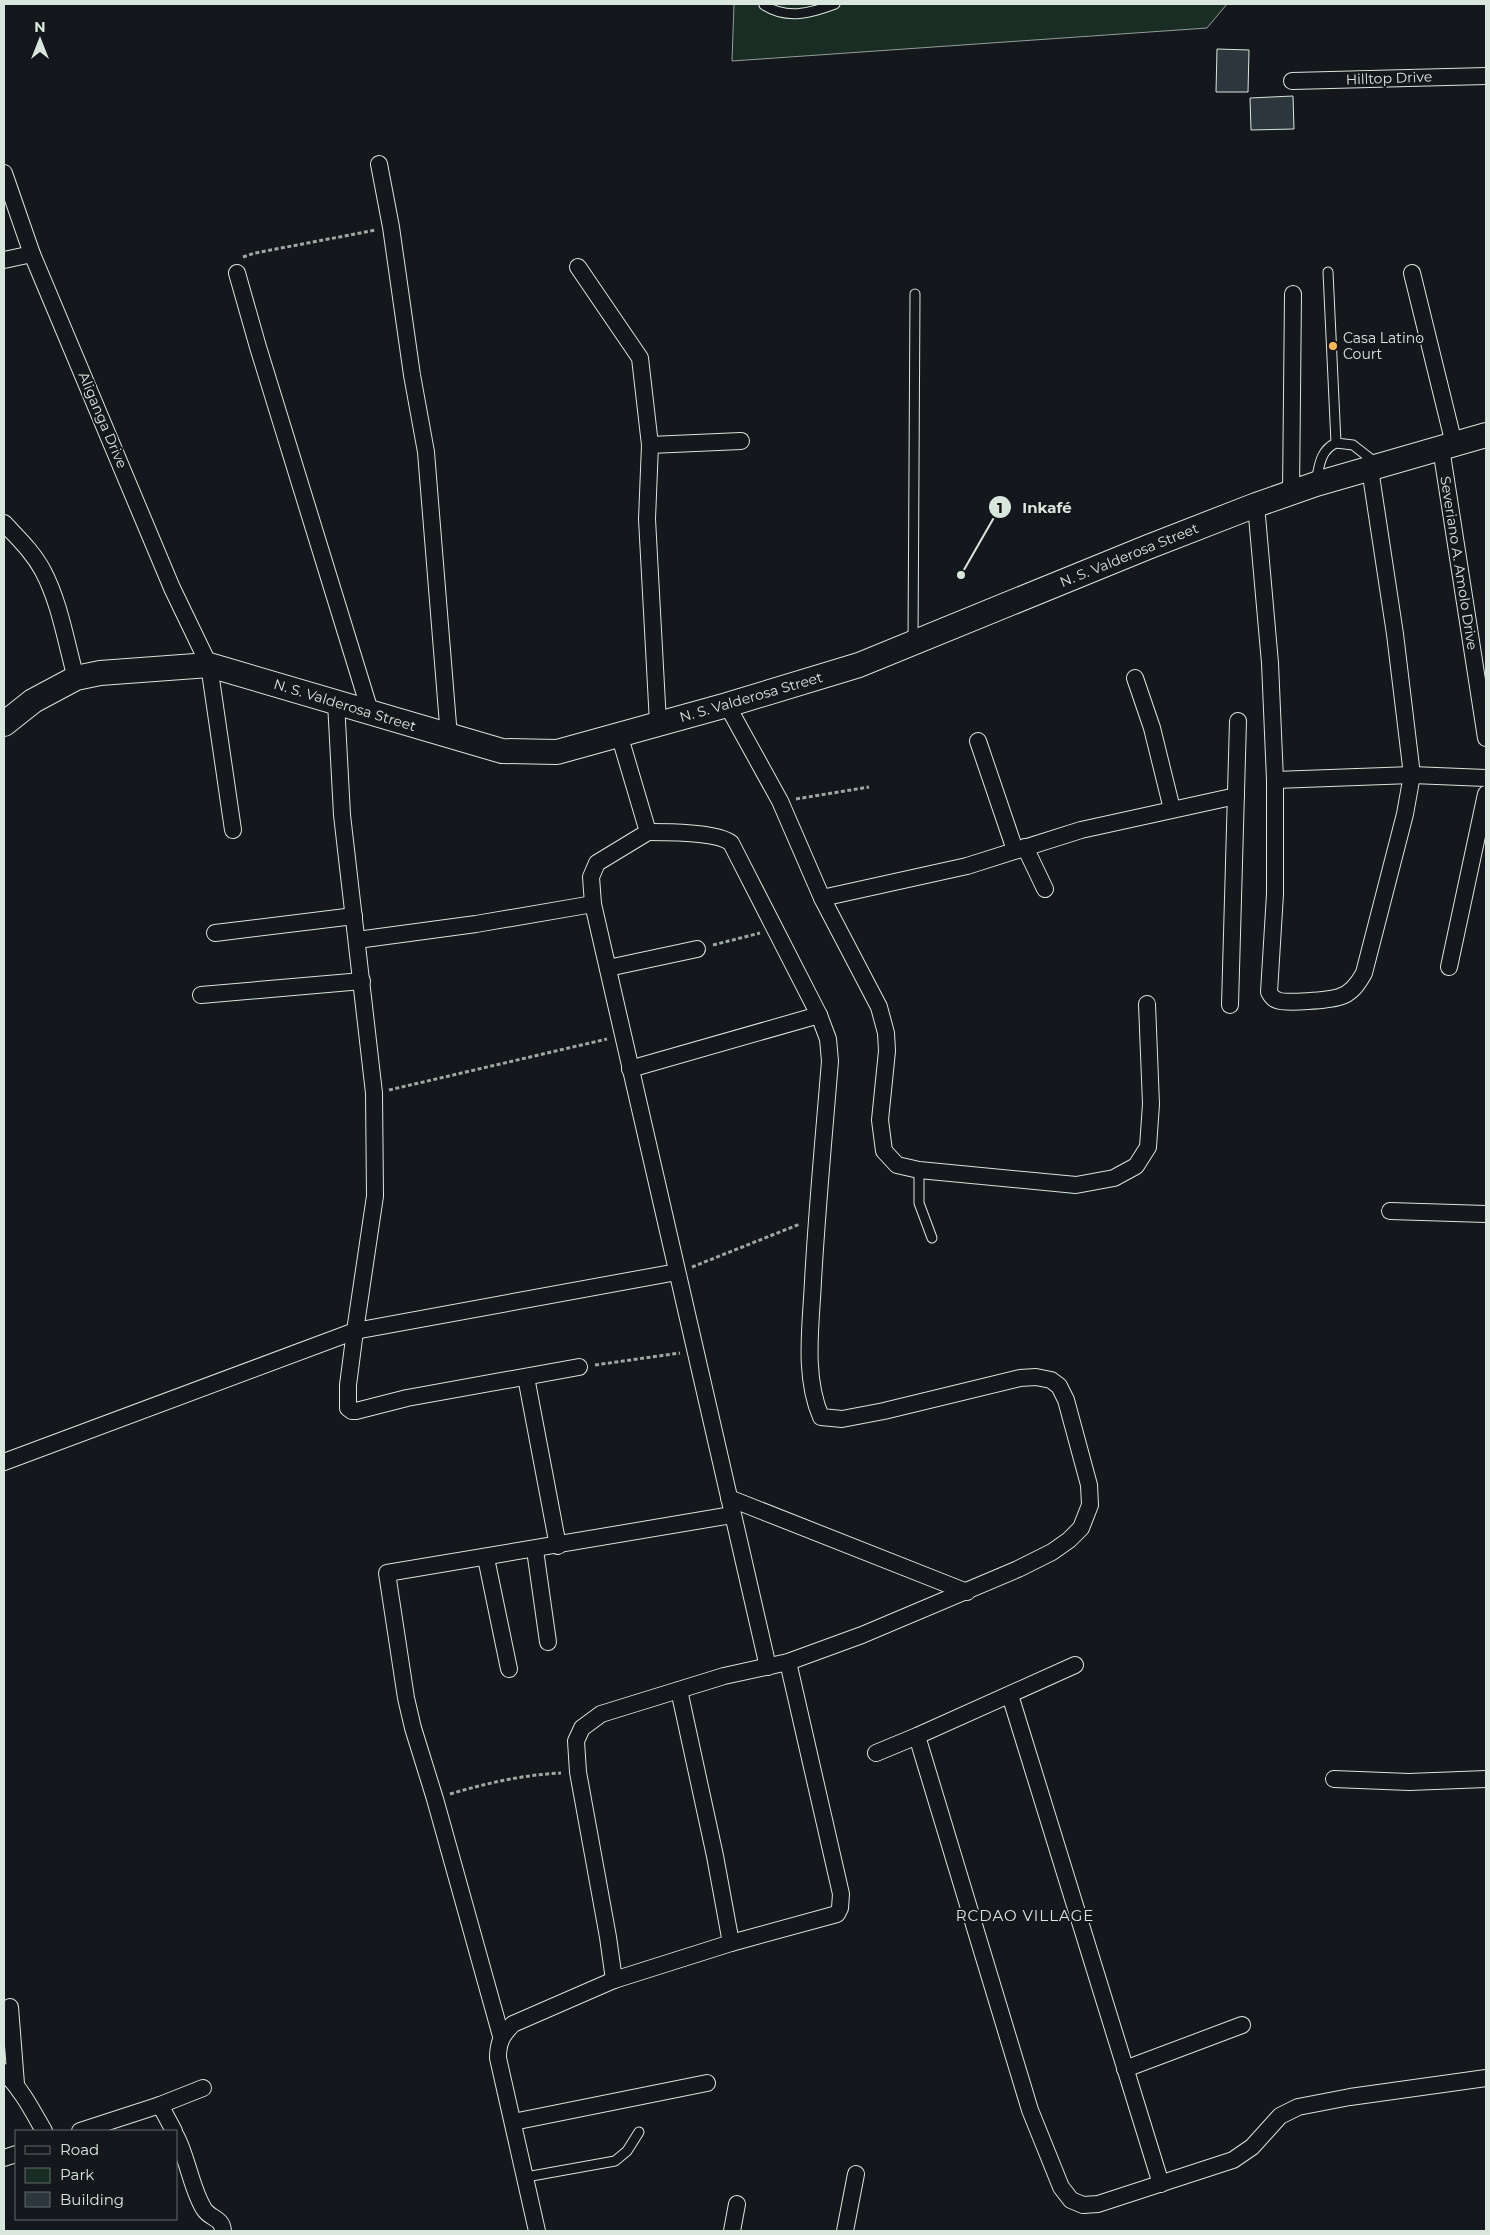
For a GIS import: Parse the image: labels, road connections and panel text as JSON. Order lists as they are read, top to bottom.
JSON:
{
  "streets": {
    "main road": ["N. S. Valderosa Street"],
    "street": ["Hilltop Drive", "Aliganga Drive", "Severiano A. Amolo Drive"]
  },
  "crossings": [
    ["Aliganga Drive", "N. S. Valderosa Street"],
    ["N. S. Valderosa Street", "Severiano A. Amolo Drive"]
  ],
  "districts": ["RCDAO VILLAGE"],
  "places": ["Casa Latino Court", "Inkafé"],
  "legend": ["Road", "Park", "Building"],
  "north": "top"
}
